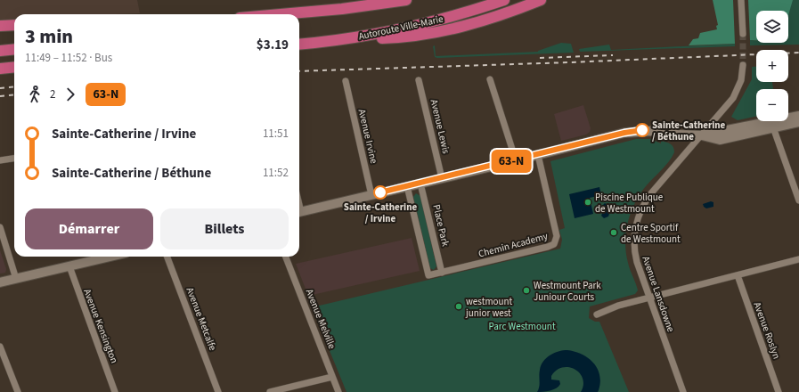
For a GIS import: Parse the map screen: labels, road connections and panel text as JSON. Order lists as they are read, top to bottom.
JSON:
{
  "streets": {
    "highway": ["Autoroute Ville-Marie"],
    "street": [
      "Avenue Lewis",
      "Avenue Irvine",
      "Place Park",
      "Chemin Academy",
      "Avenue Lansdowne",
      "Avenue Metcalfe",
      "Avenue Melville",
      "Avenue Kensington",
      "Avenue Roslyn"
    ]
  },
  "crossings": [
    ["Place Park", "Chemin Academy"]
  ],
  "parks": ["Parc Westmount"],
  "places": [
    "Sainte-Catherine / Béthune",
    "Sainte-Catherine / Irvine",
    "Piscine Publique de Westmount",
    "Centre Sportif de Westmount",
    "Westmount Park Juniour Courts",
    "westmount junior west"
  ],
  "lines": ["bus line 63-N"],
  "page": {
    "on_map": "63-N",
    "map_buttons": ["+", "−"],
    "heading": ["3 min", "11:49 – 11:52 · Bus", "$3.19"],
    "legs": ["2", "63-N"],
    "list": [
      {
        "name": "Sainte-Catherine / Irvine",
        "value": "11:51"
      },
      {
        "name": "Sainte-Catherine / Béthune",
        "value": "11:52"
      }
    ],
    "buttons": ["Démarrer", "Billets"]
  }
}
